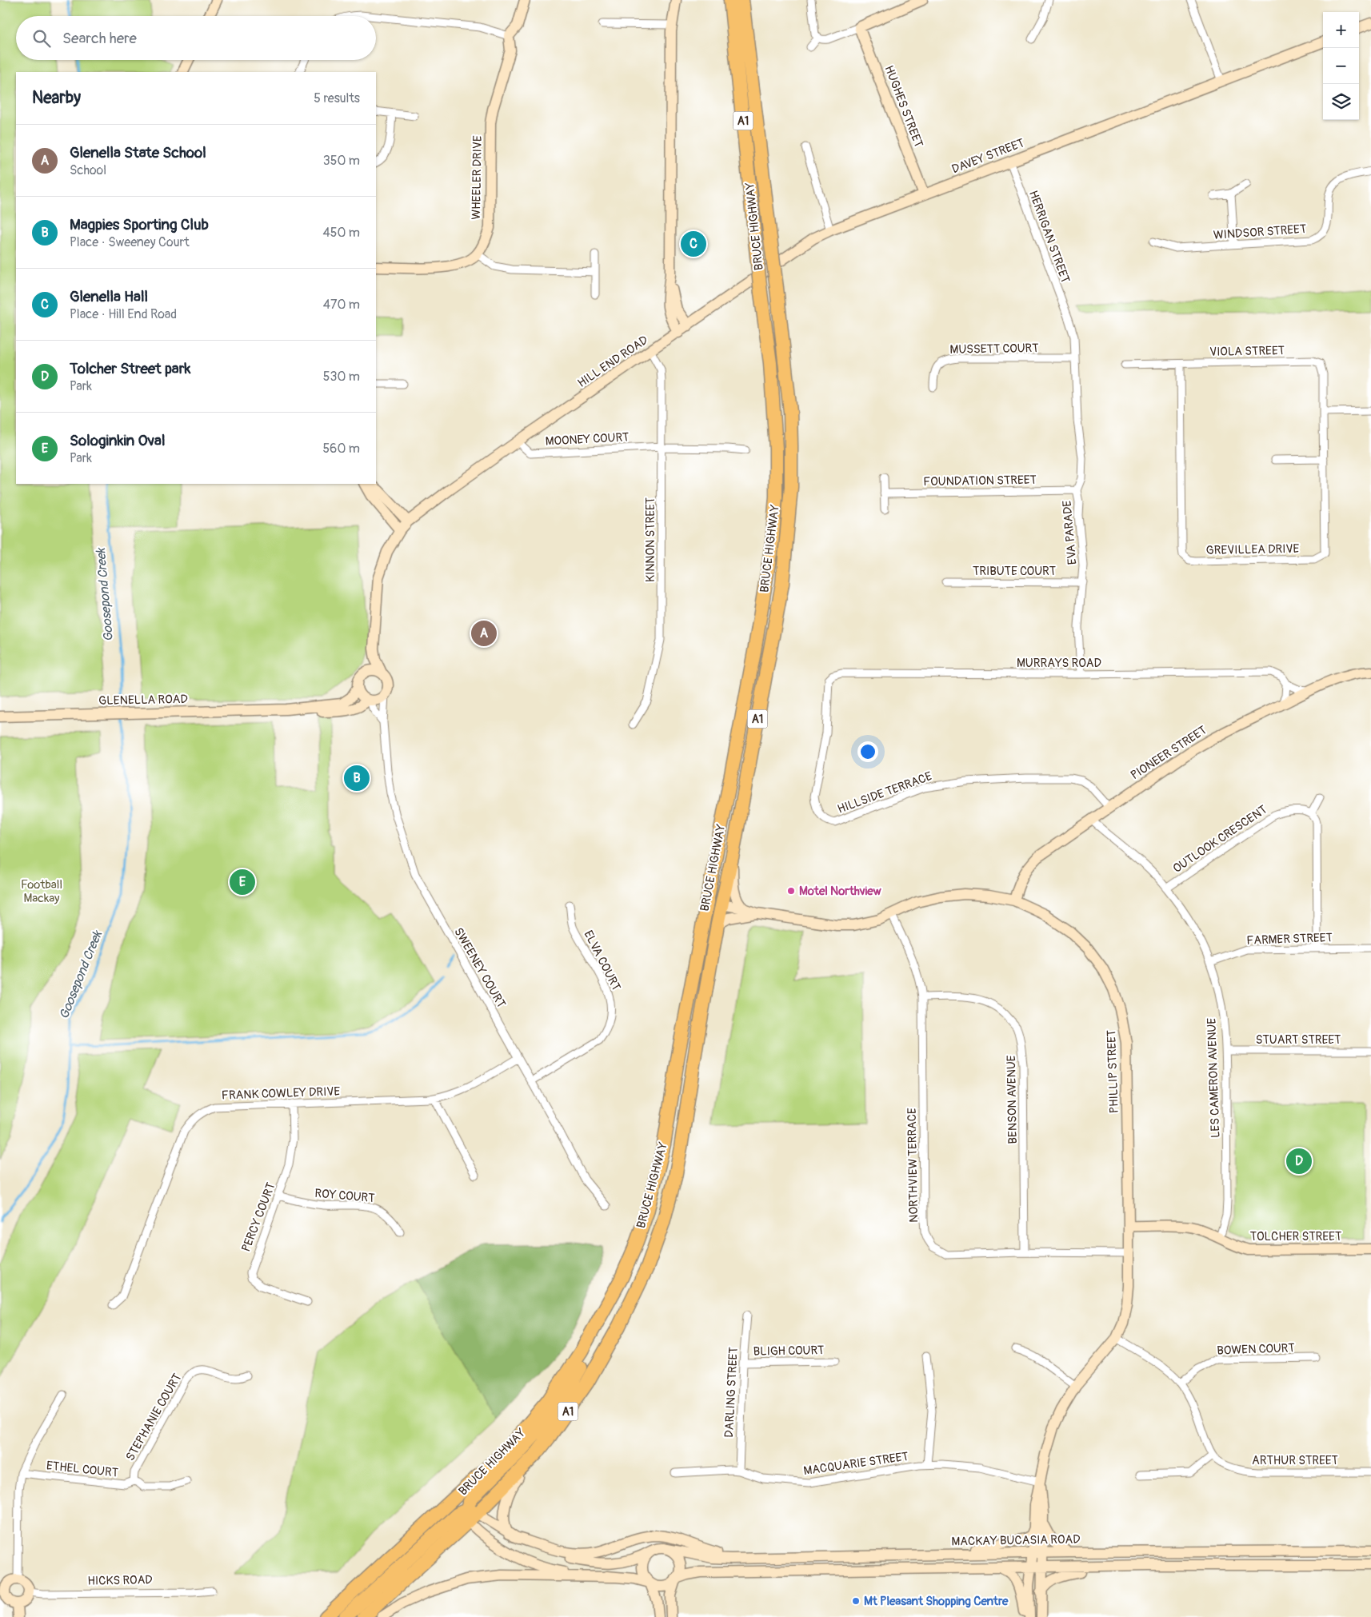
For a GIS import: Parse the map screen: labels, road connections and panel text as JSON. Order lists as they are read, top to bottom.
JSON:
{
  "streets": {
    "highway": ["A1", "BRUCE HIGHWAY"],
    "street": [
      "HUGHES STREET",
      "DAVEY STREET",
      "WHEELER DRIVE",
      "WINDSOR STREET",
      "HERRIGAN STREET",
      "MUSSETT COURT",
      "VIOLA STREET",
      "HILL END ROAD",
      "MOONEY COURT",
      "FOUNDATION STREET",
      "EVA PARADE",
      "KINNON STREET",
      "GREVILLEA DRIVE",
      "TRIBUTE COURT",
      "MURRAYS ROAD",
      "GLENELLA ROAD",
      "PIONEER STREET",
      "HILLSIDE TERRACE",
      "OUTLOOK CRESCENT",
      "FARMER STREET",
      "ELVA COURT",
      "SWEENEY COURT",
      "STUART STREET",
      "PHILLIP STREET",
      "LES CAMERON AVENUE",
      "FRANK COWLEY DRIVE",
      "BENSON AVENUE",
      "NORTHVIEW TERRACE",
      "ROY COURT",
      "PERCY COURT",
      "TOLCHER STREET",
      "BOWEN COURT",
      "BLIGH COURT",
      "DARLING STREET",
      "STEPHANIE COURT",
      "ARTHUR STREET",
      "MACQUARIE STREET",
      "ETHEL COURT",
      "MACKAY BUCASIA ROAD",
      "HICKS ROAD"
    ]
  },
  "crossings": [
    ["HUGHES STREET", "DAVEY STREET"],
    ["DAVEY STREET", "HERRIGAN STREET"],
    ["DAVEY STREET", "HILL END ROAD"],
    ["HERRIGAN STREET", "EVA PARADE"],
    ["MUSSETT COURT", "EVA PARADE"],
    ["VIOLA STREET", "GREVILLEA DRIVE"],
    ["HILL END ROAD", "MOONEY COURT"],
    ["HILL END ROAD", "KINNON STREET"],
    ["HILL END ROAD", "GLENELLA ROAD"],
    ["HILL END ROAD", "SWEENEY COURT"],
    ["MOONEY COURT", "KINNON STREET"],
    ["FOUNDATION STREET", "EVA PARADE"],
    ["EVA PARADE", "TRIBUTE COURT"],
    ["EVA PARADE", "MURRAYS ROAD"],
    ["MURRAYS ROAD", "PIONEER STREET"],
    ["MURRAYS ROAD", "HILLSIDE TERRACE"],
    ["GLENELLA ROAD", "SWEENEY COURT"],
    ["PIONEER STREET", "HILLSIDE TERRACE"],
    ["PIONEER STREET", "PHILLIP STREET"],
    ["PIONEER STREET", "LES CAMERON AVENUE"],
    ["OUTLOOK CRESCENT", "LES CAMERON AVENUE"],
    ["FARMER STREET", "LES CAMERON AVENUE"],
    ["ELVA COURT", "SWEENEY COURT"],
    ["SWEENEY COURT", "FRANK COWLEY DRIVE"],
    ["STUART STREET", "LES CAMERON AVENUE"],
    ["PHILLIP STREET", "NORTHVIEW TERRACE"],
    ["PHILLIP STREET", "TOLCHER STREET"],
    ["PHILLIP STREET", "MACQUARIE STREET"],
    ["PHILLIP STREET", "MACKAY BUCASIA ROAD"],
    ["LES CAMERON AVENUE", "TOLCHER STREET"],
    ["FRANK COWLEY DRIVE", "PERCY COURT"],
    ["BENSON AVENUE", "NORTHVIEW TERRACE"],
    ["ROY COURT", "PERCY COURT"],
    ["BLIGH COURT", "DARLING STREET"],
    ["DARLING STREET", "MACQUARIE STREET"],
    ["STEPHANIE COURT", "ETHEL COURT"]
  ],
  "water": ["Goosepond Creek"],
  "parks": ["Football Mackay"],
  "places": ["Motel Northview", "Mt Pleasant Shopping Centre"],
  "page": {
    "map_buttons": ["+", "−"],
    "search": "Search here",
    "heading": ["Nearby", "5 results"],
    "list": [
      {
        "mark": "A",
        "name": "Glenella State School",
        "note": "School",
        "value": "350 m"
      },
      {
        "mark": "B",
        "name": "Magpies Sporting Club",
        "note": "Place · Sweeney Court",
        "value": "450 m"
      },
      {
        "mark": "C",
        "name": "Glenella Hall",
        "note": "Place · Hill End Road",
        "value": "470 m"
      },
      {
        "mark": "D",
        "name": "Tolcher Street park",
        "note": "Park",
        "value": "530 m"
      },
      {
        "mark": "E",
        "name": "Sologinkin Oval",
        "note": "Park",
        "value": "560 m"
      }
    ],
    "pins": [
      "C",
      "A",
      "B",
      "E",
      "D"
    ]
  }
}
